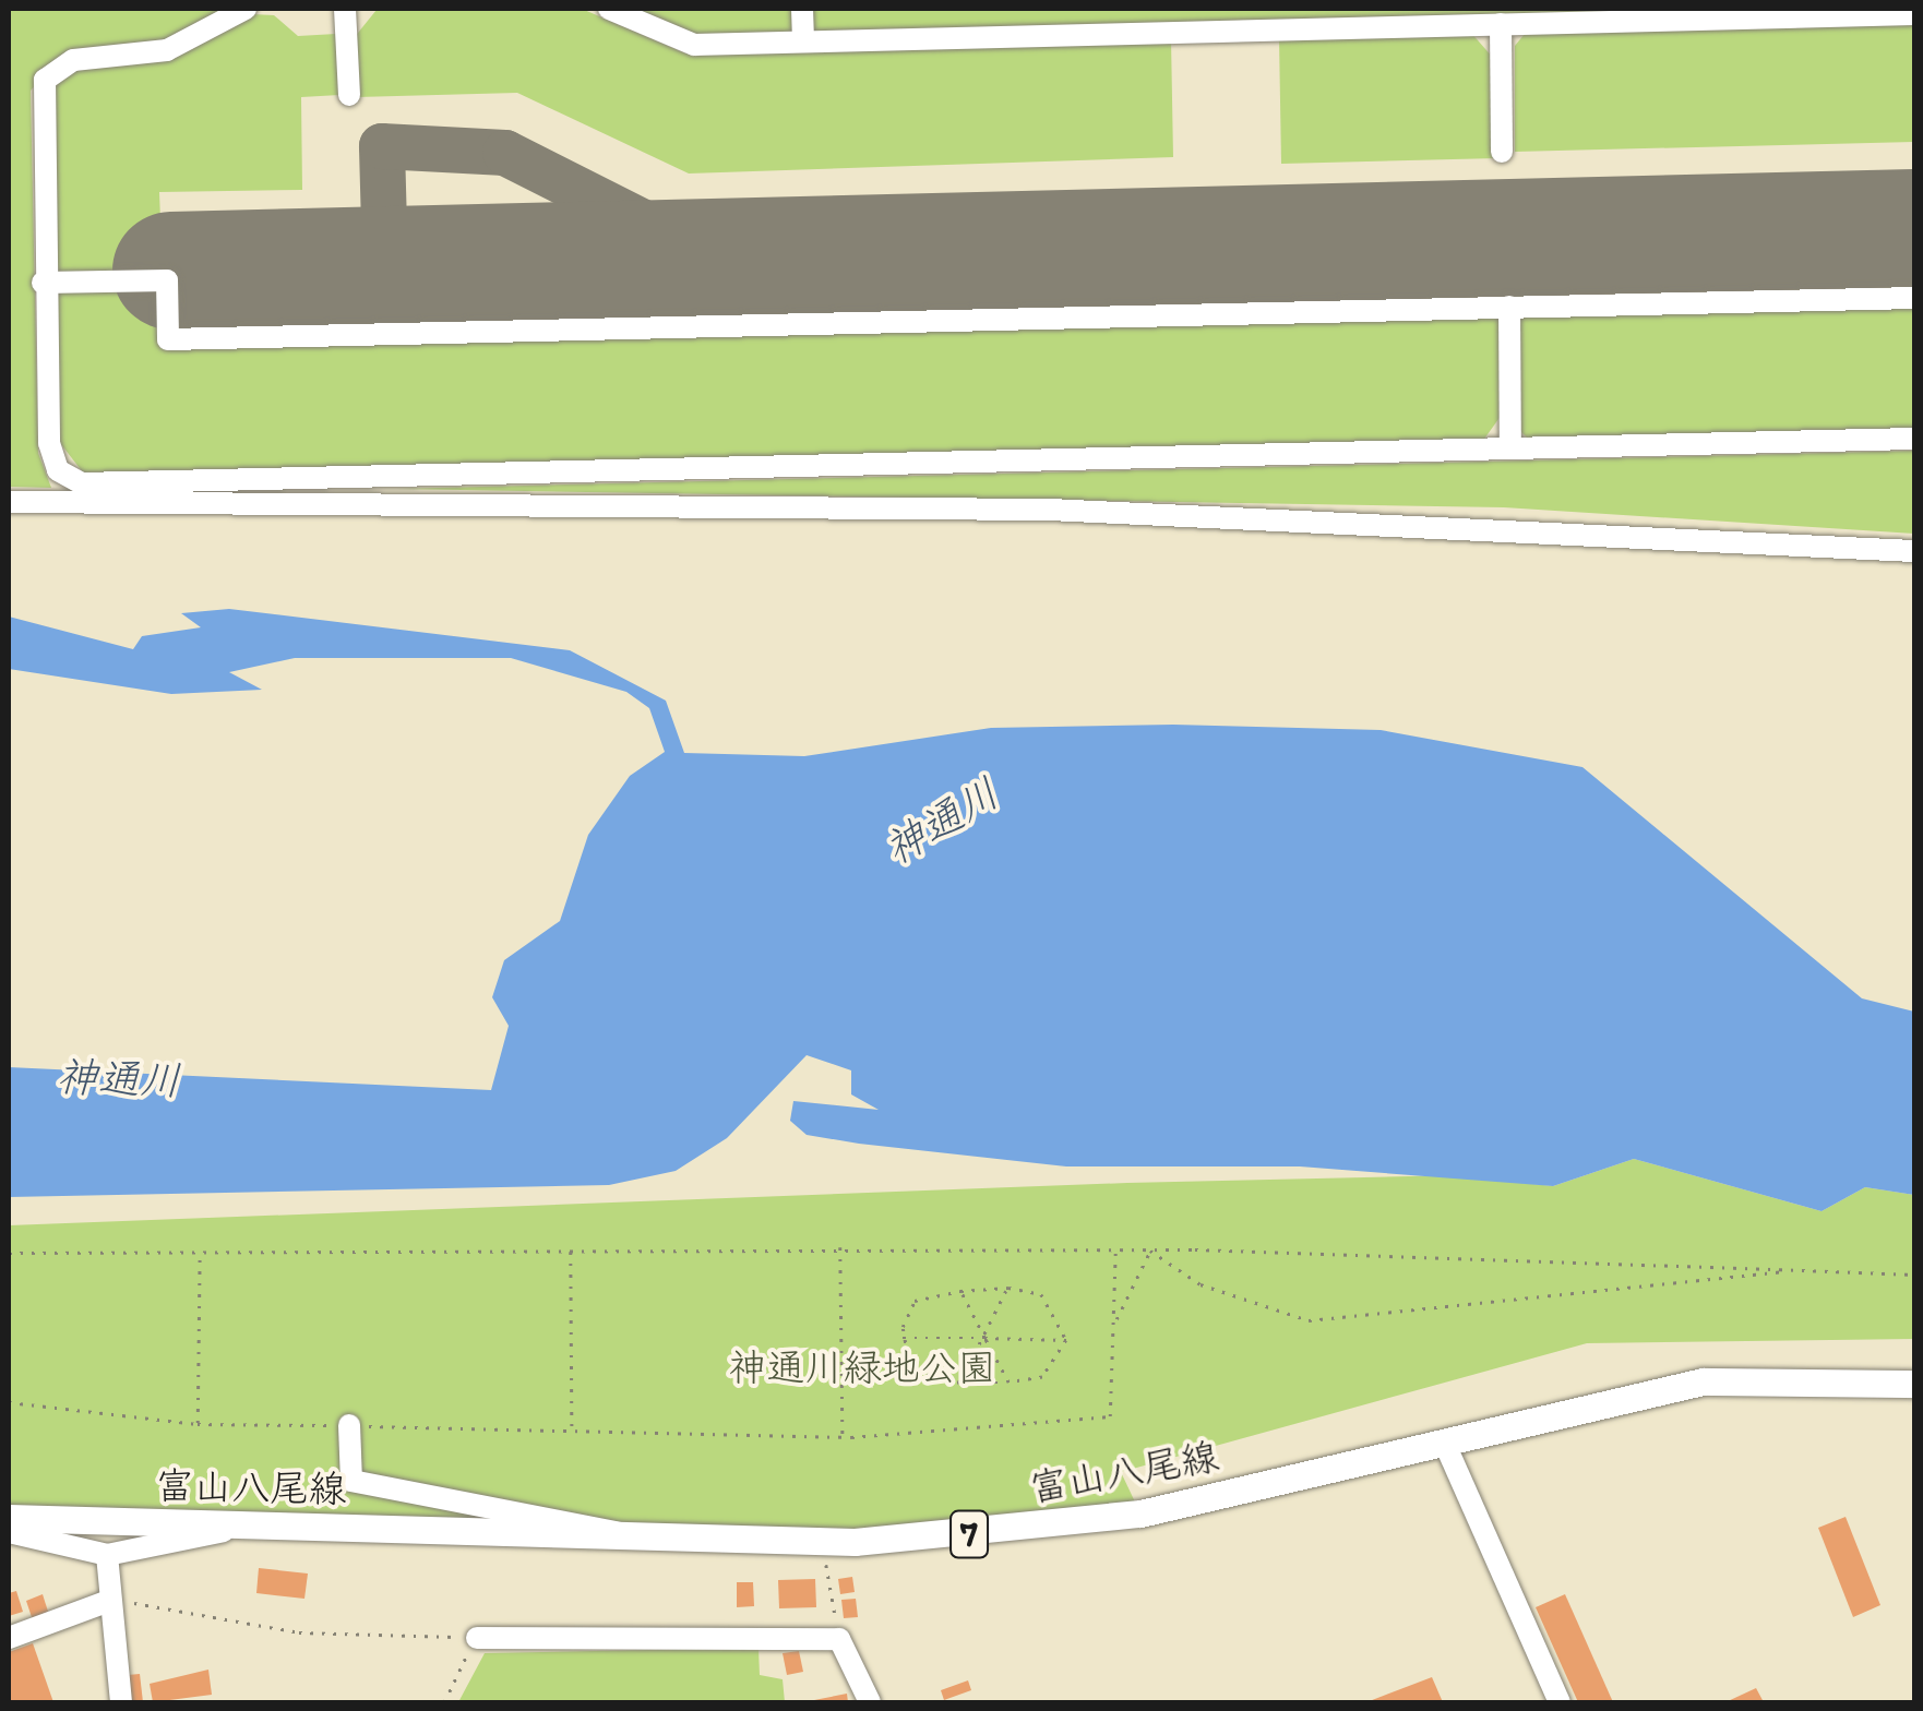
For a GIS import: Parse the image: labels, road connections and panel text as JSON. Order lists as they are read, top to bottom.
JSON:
{
  "streets": {
    "main road": ["富山八尾線", "7"]
  },
  "water": ["神通川"],
  "parks": ["神通川緑地公園"]
}
